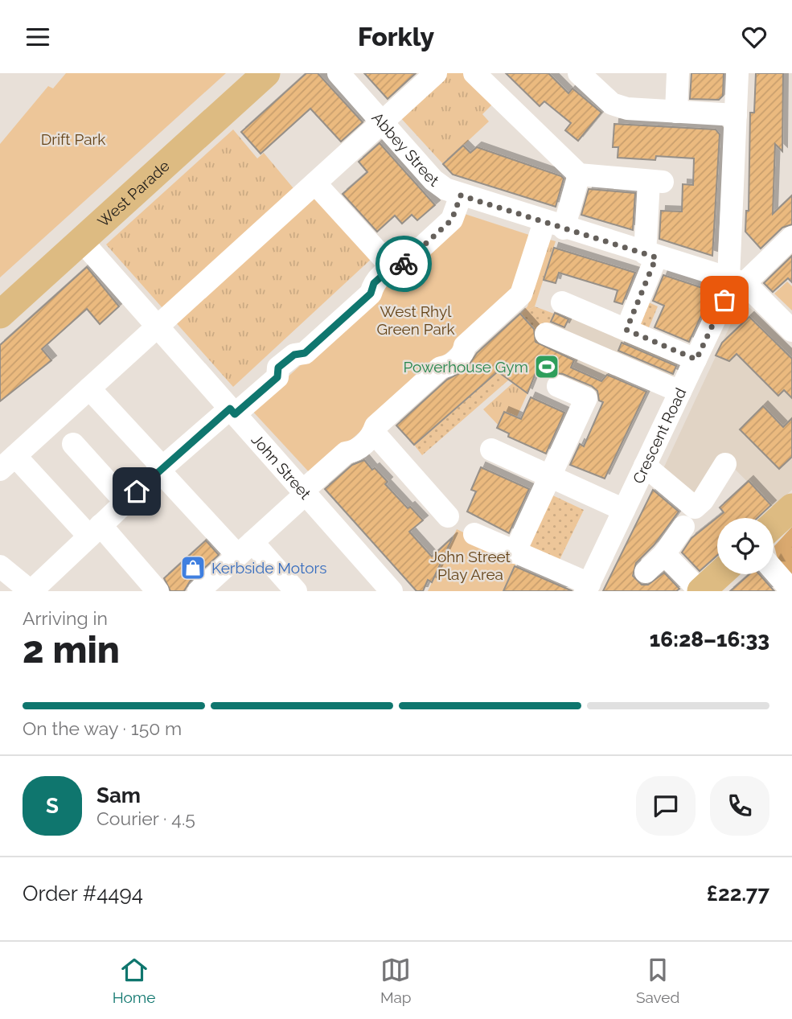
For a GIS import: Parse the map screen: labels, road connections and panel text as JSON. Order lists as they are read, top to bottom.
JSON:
{
  "streets": {
    "main road": ["West Parade"],
    "street": ["Abbey Street", "Crescent Road", "John Street"]
  },
  "crossings": [
    ["Abbey Street", "Crescent Road"],
    ["West Parade", "John Street"]
  ],
  "parks": ["Drift Park", "West Rhyl Green Park", "John Street Play Area"],
  "places": {
    "sports": ["Powerhouse Gym"],
    "shop": ["Kerbside Motors"]
  },
  "page": {
    "header": "Forkly",
    "heading": ["2 min", "Arriving in", "16:28–16:33"],
    "panel": [
      "Sam",
      "Courier · 4.5",
      "Order #4494",
      "£22.77"
    ],
    "bar": "On the way · 150 m",
    "round": "S",
    "tabs": ["Home", "Map", "Saved"]
  }
}
